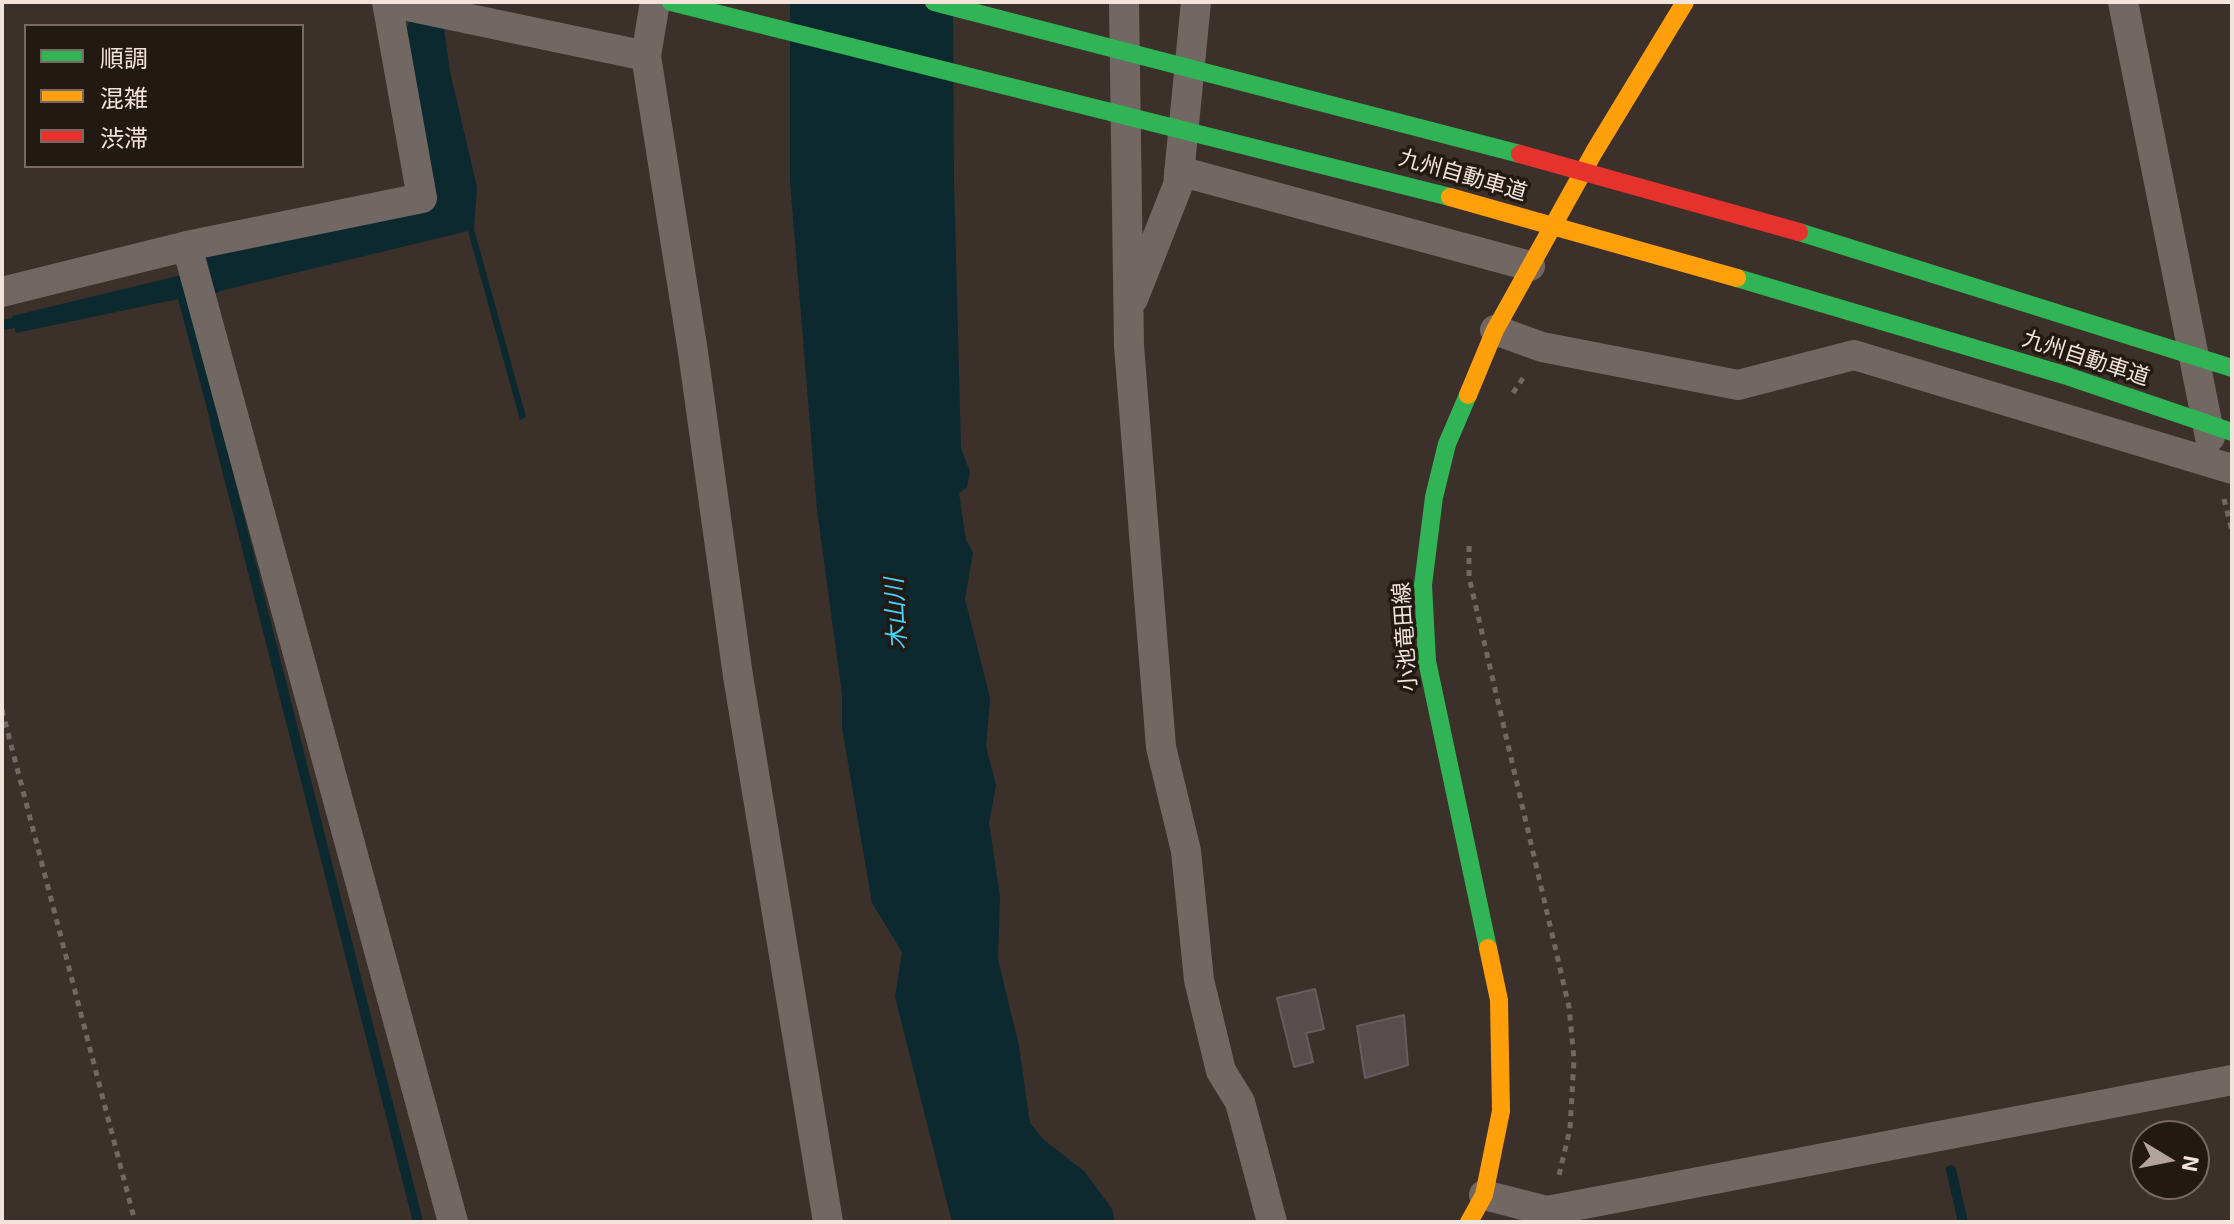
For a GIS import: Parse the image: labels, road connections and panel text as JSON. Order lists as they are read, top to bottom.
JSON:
{
  "streets": {
    "main road": ["九州自動車道", "小池竜田線"]
  },
  "water": ["木山川"],
  "legend": ["順調", "混雑", "渋滞"],
  "north": "right"
}
